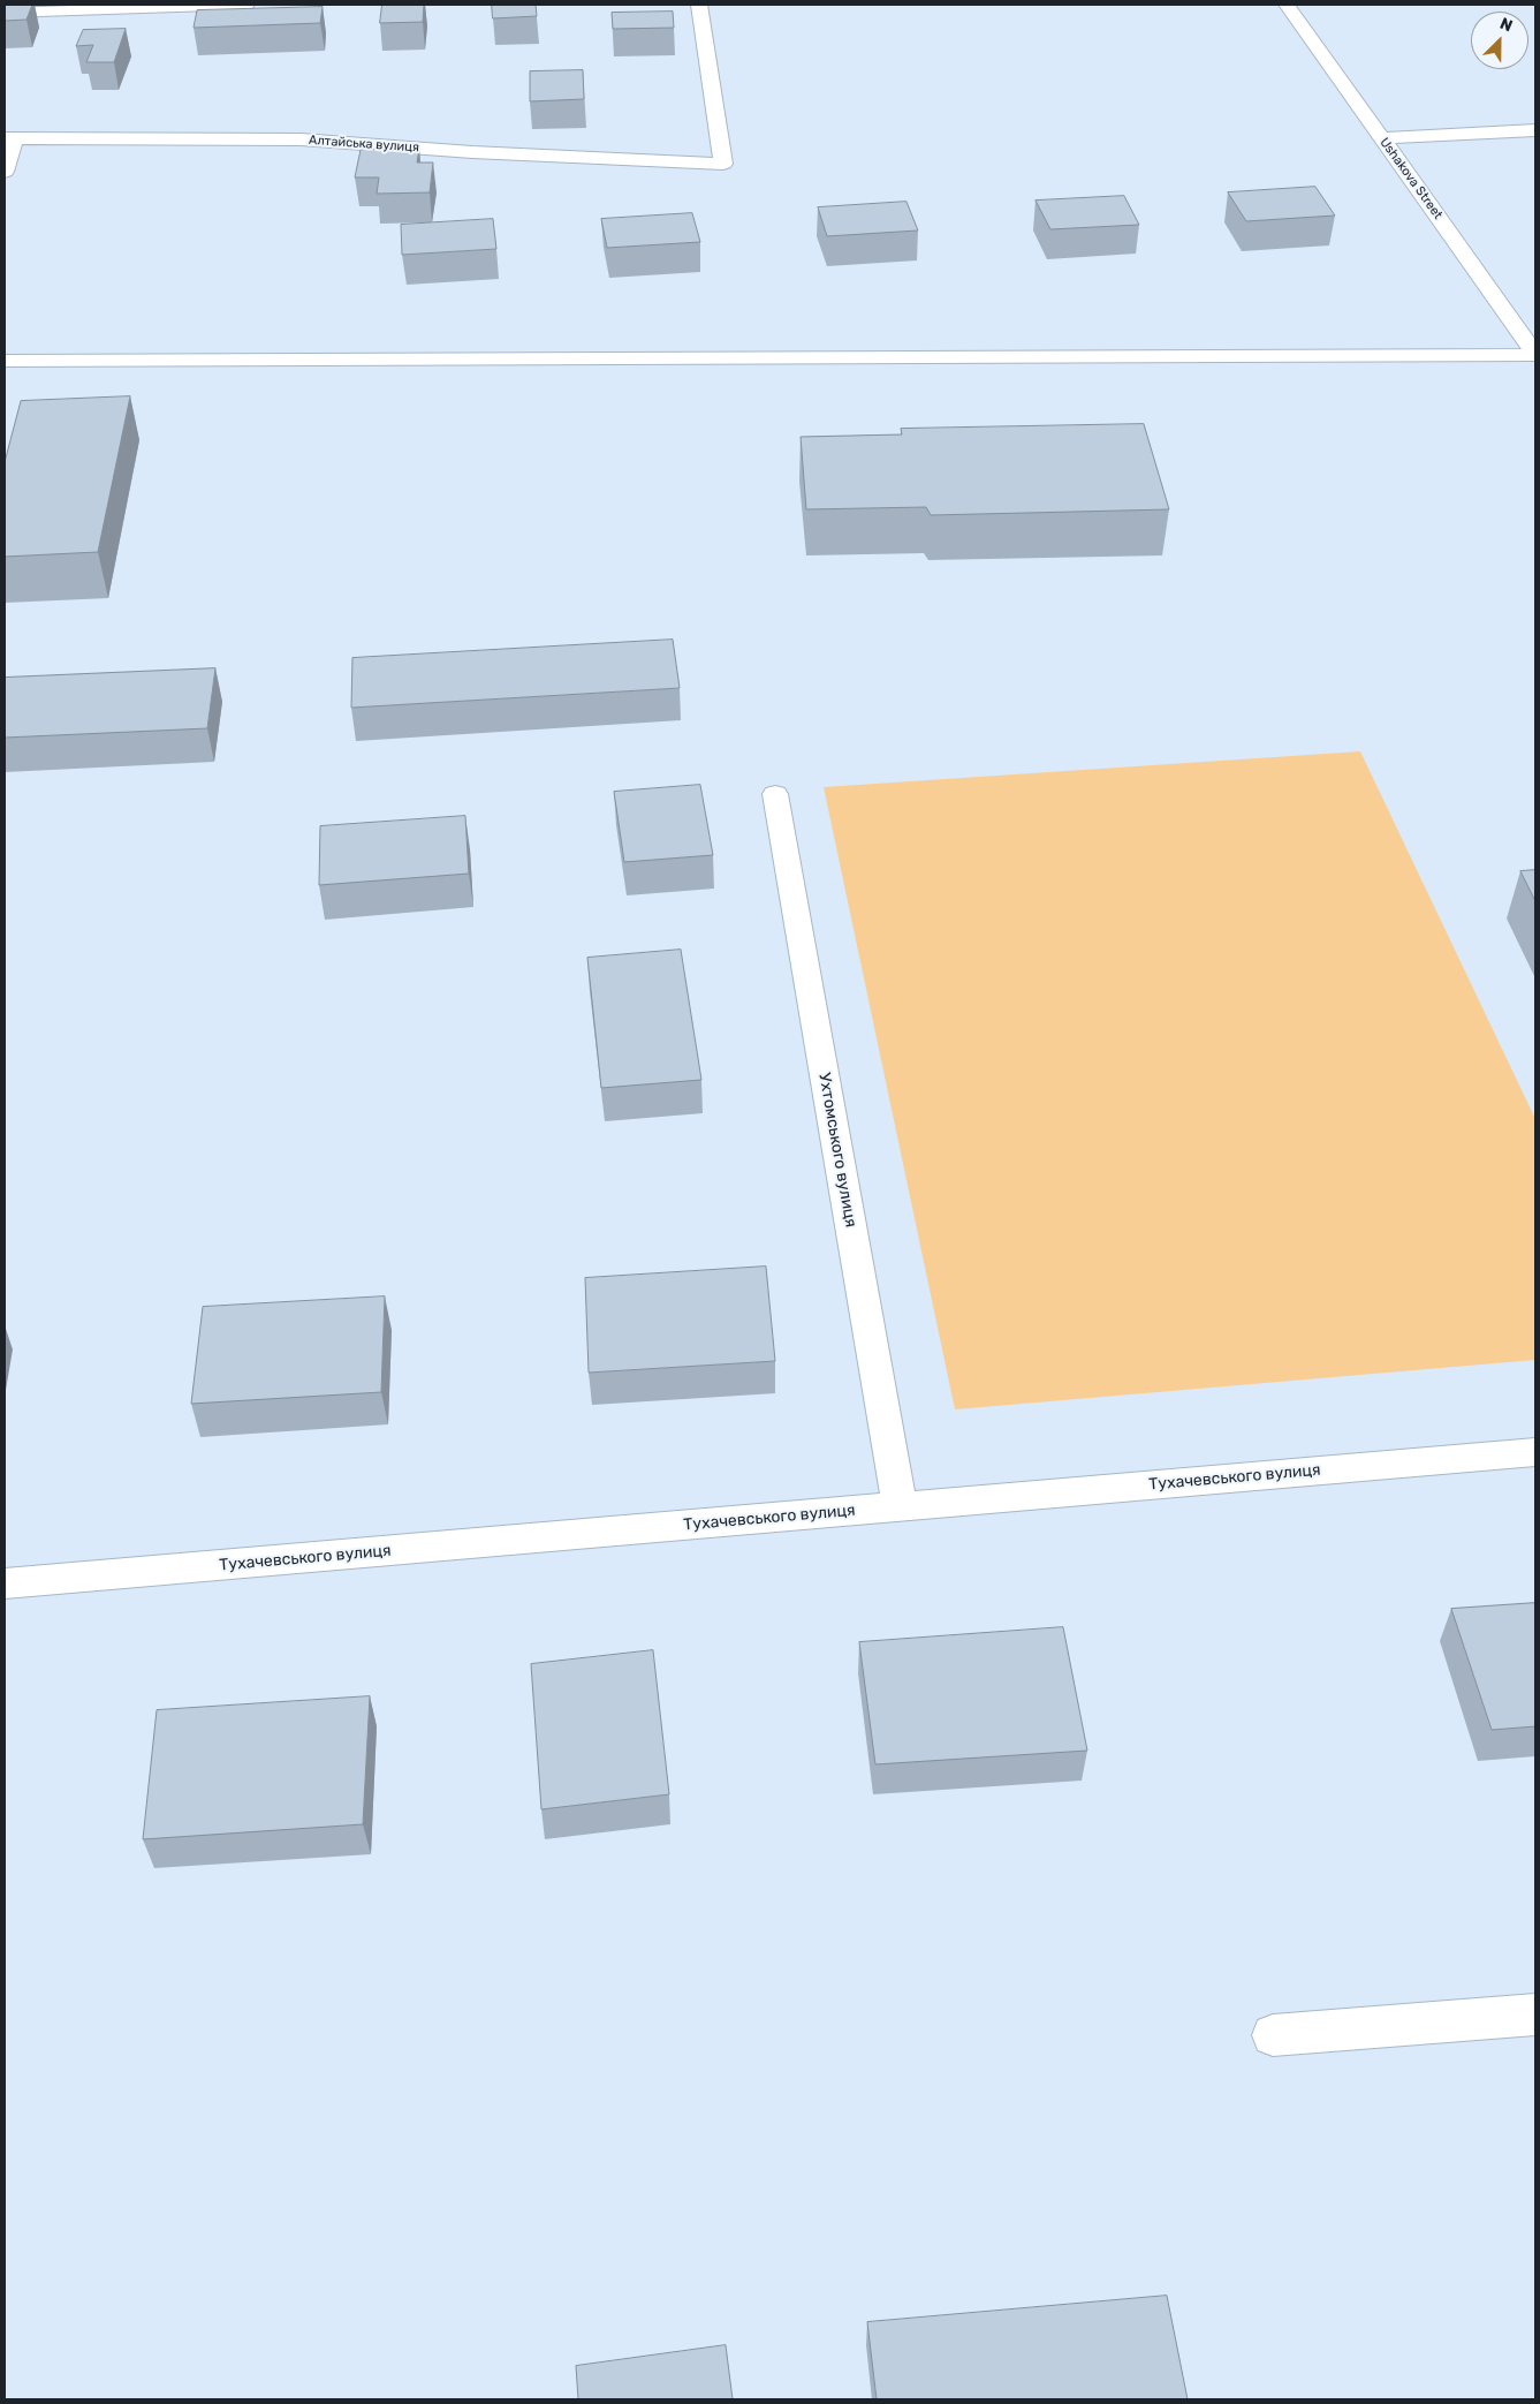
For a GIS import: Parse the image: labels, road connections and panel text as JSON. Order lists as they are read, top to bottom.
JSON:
{
  "streets": {
    "street": [
      "Алтайська вулиця",
      "Ushakova Street",
      "Ухтомського вулиця",
      "Тухачевського вулиця"
    ]
  },
  "crossings": [
    ["Ухтомського вулиця", "Тухачевського вулиця"]
  ],
  "north": "top right"
}
